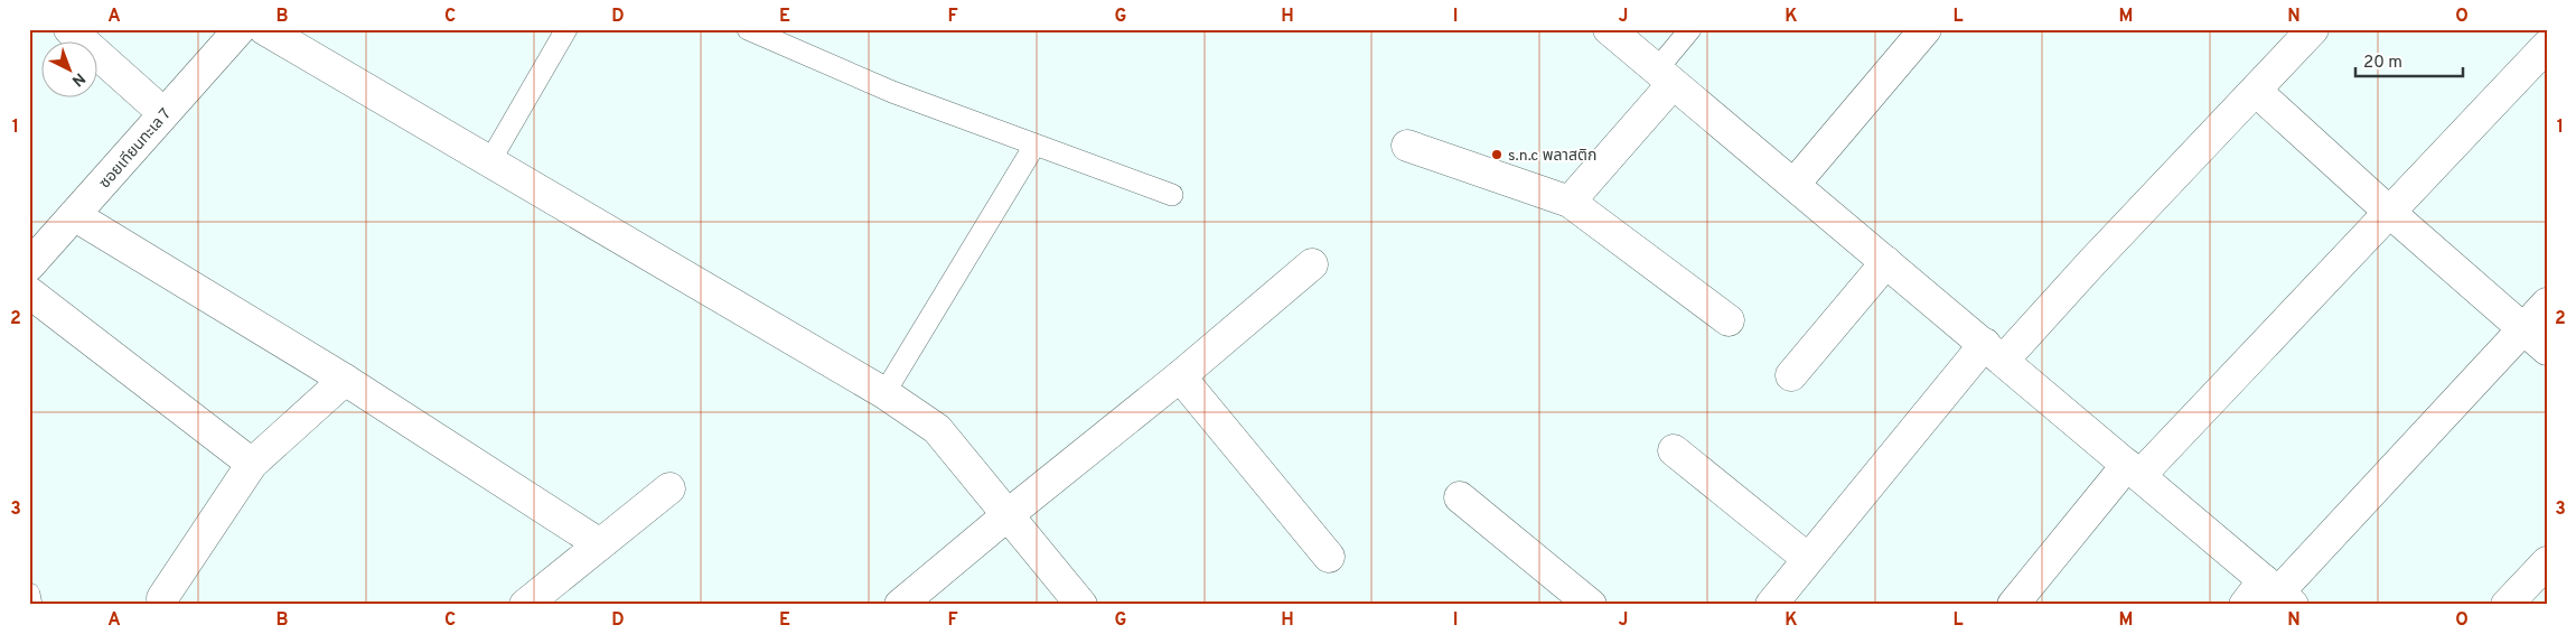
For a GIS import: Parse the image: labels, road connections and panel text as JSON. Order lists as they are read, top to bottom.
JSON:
{
  "streets": {
    "street": ["ซอยเทียนทะเล 7"]
  },
  "places": ["s.n.c พลาสติก"],
  "scale_bar": "20 m",
  "north": "bottom right",
  "grid": {
    "columns": [
      "A",
      "B",
      "C",
      "D",
      "E",
      "F",
      "G",
      "H",
      "I",
      "J",
      "K",
      "L",
      "M",
      "N",
      "O"
    ],
    "rows": ["1", "2", "3"]
  }
}
